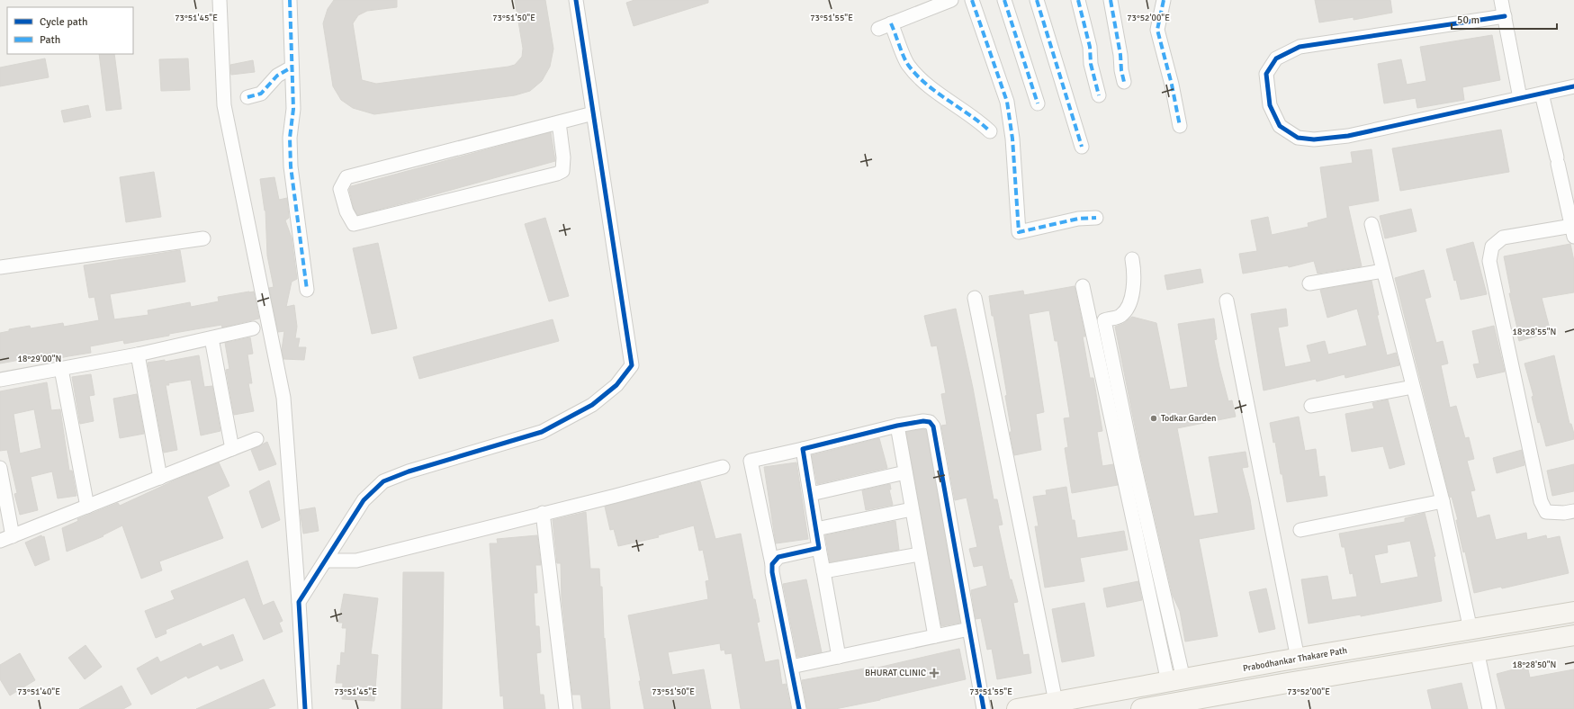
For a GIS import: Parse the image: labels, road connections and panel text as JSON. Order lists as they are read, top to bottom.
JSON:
{
  "streets": {
    "main road": ["Prabodhankar Thakare Path"]
  },
  "places": {
    "other": ["Todkar Garden"],
    "health": ["BHURAT CLINIC"]
  },
  "legend": ["Cycle path", "Path"],
  "scale_bar": "50 m",
  "coordinates": [
    "73°51'45\"E",
    "73°51'50\"E",
    "73°51'55\"E",
    "73°52'00\"E",
    "18°28'55\"N",
    "18°29'00\"N",
    "18°28'50\"N",
    "73°51'40\"E"
  ]
}
